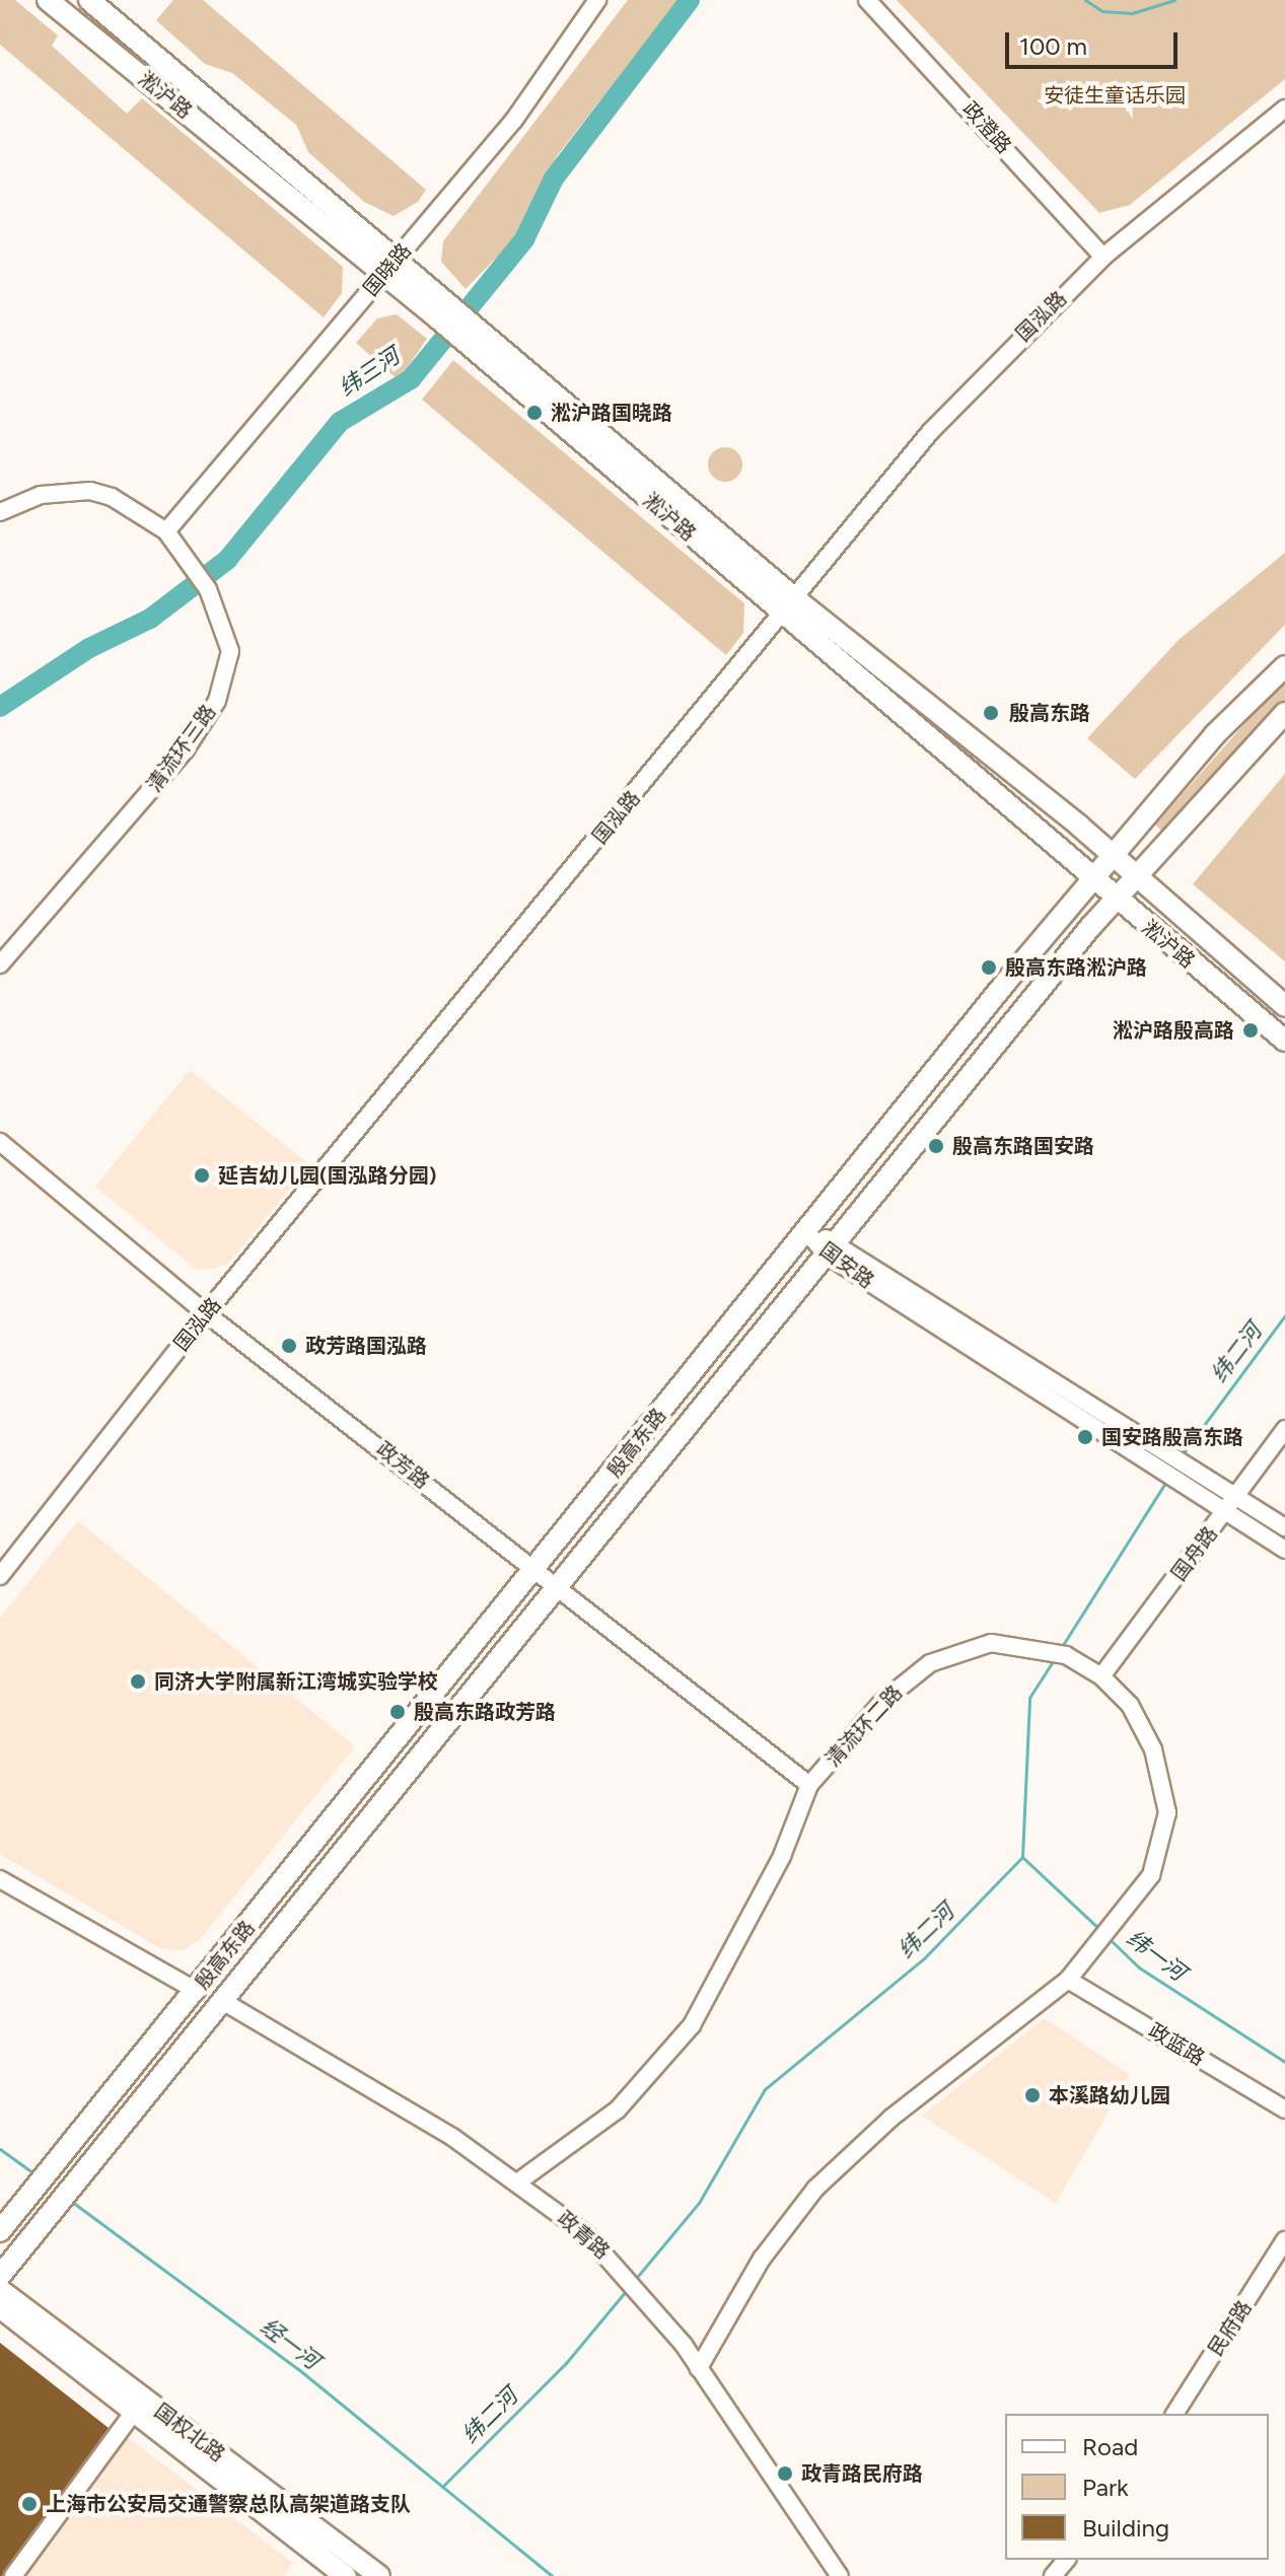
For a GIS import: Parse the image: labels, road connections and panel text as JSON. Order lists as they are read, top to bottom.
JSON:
{
  "streets": {
    "main road": ["淞沪路", "殷高东路", "国权北路"],
    "street": [
      "政澄路",
      "国晓路",
      "国泓路",
      "清流环三路",
      "国安路",
      "政芳路",
      "国舟路",
      "清流环二路",
      "政蓝路",
      "政青路",
      "民府路"
    ]
  },
  "crossings": [
    ["淞沪路", "国晓路"],
    ["淞沪路", "国泓路"],
    ["淞沪路", "殷高东路"],
    ["政澄路", "国泓路"],
    ["国晓路", "清流环三路"],
    ["国泓路", "政芳路"],
    ["国安路", "殷高东路"],
    ["国安路", "国舟路"],
    ["殷高东路", "政芳路"],
    ["殷高东路", "政青路"],
    ["政芳路", "清流环二路"],
    ["国舟路", "清流环二路"],
    ["清流环二路", "政蓝路"],
    ["清流环二路", "政青路"]
  ],
  "water": [
    "纬三河",
    "纬二河",
    "纬一河",
    "经一河"
  ],
  "parks": ["安徒生童话乐园"],
  "places": [
    "淞沪路国晓路",
    "殷高东路",
    "殷高东路淞沪路",
    "淞沪路殷高路",
    "殷高东路国安路",
    "延吉幼儿园(国泓路分园)",
    "政芳路国泓路",
    "国安路殷高东路",
    "同济大学附属新江湾城实验学校",
    "殷高东路政芳路",
    "本溪路幼儿园",
    "政青路民府路",
    "上海市公安局交通警察总队高架道路支队"
  ],
  "legend": ["Road", "Park", "Building"],
  "scale_bar": "100 m"
}
